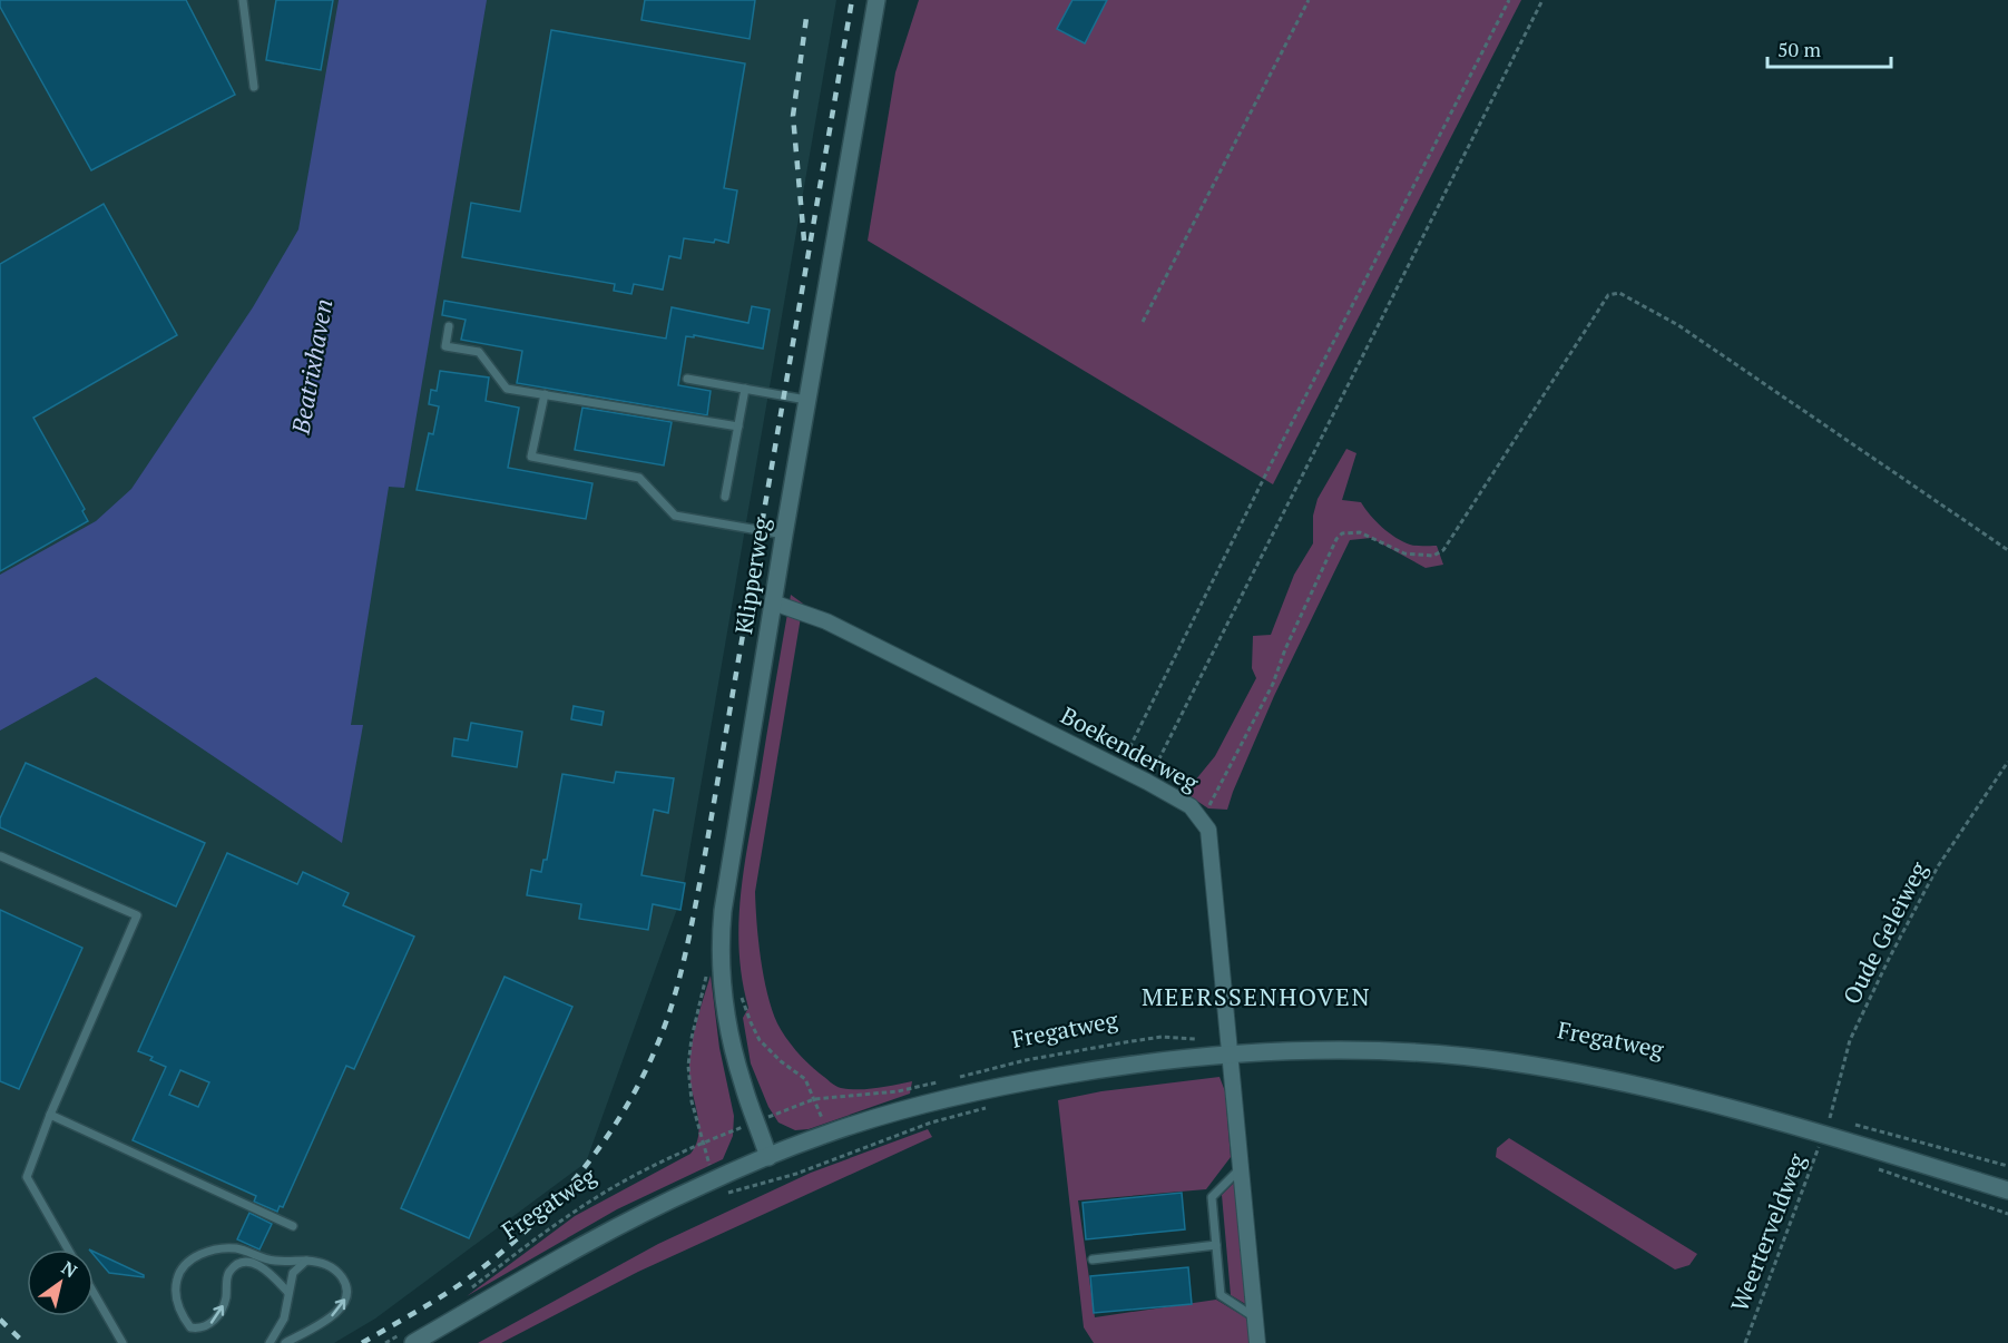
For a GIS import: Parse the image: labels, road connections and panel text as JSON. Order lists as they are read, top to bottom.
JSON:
{
  "streets": {
    "street": ["Klipperweg", "Boekenderweg", "Fregatweg"],
    "path": ["Oude Geleiweg", "Weerterveldweg"]
  },
  "crossings": [
    ["Klipperweg", "Boekenderweg"],
    ["Klipperweg", "Fregatweg"],
    ["Boekenderweg", "Fregatweg"],
    ["Oude Geleiweg", "Fregatweg"],
    ["Oude Geleiweg", "Weerterveldweg"],
    ["Fregatweg", "Weerterveldweg"]
  ],
  "districts": ["MEERSSENHOVEN"],
  "water": ["Beatrixhaven"],
  "scale_bar": "50 m",
  "north": "top right"
}
